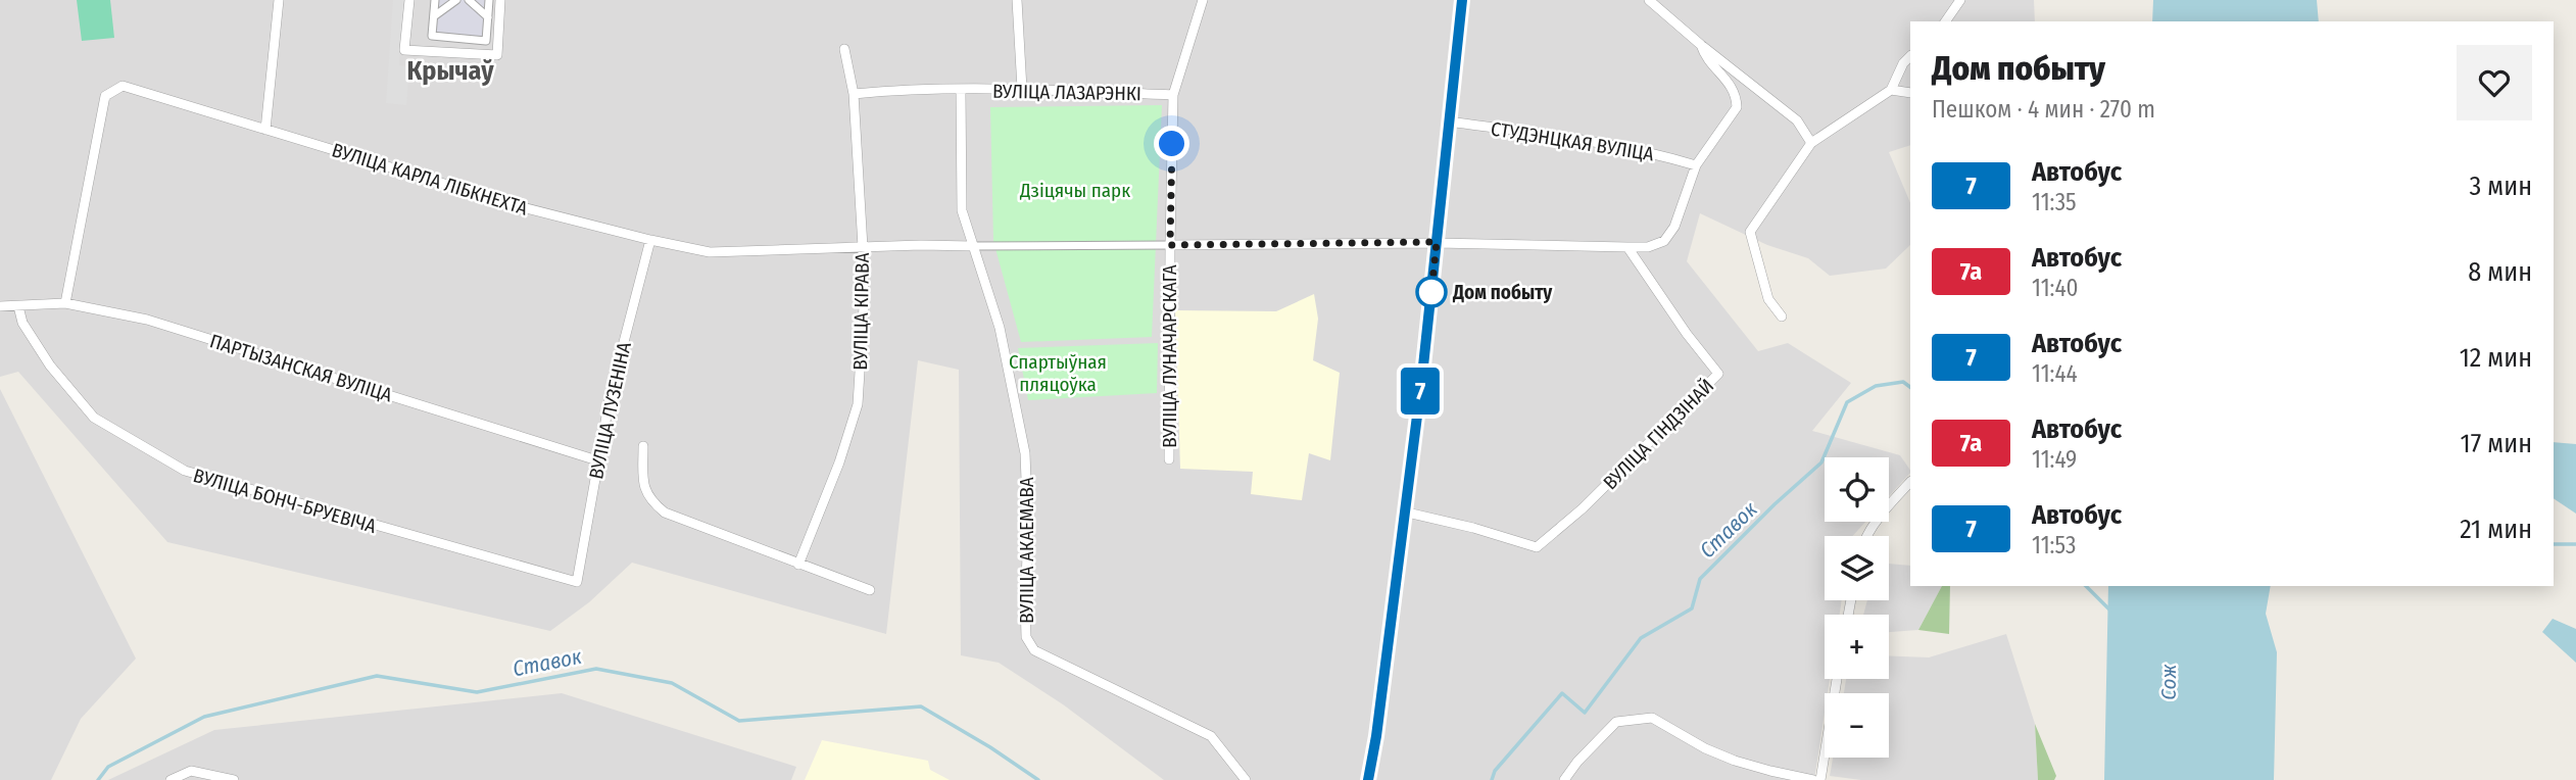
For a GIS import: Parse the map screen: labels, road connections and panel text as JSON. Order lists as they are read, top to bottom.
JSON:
{
  "streets": {
    "street": [
      "ВУЛІЦА ЛАЗАРЭНКІ",
      "СТУДЭНЦКАЯ ВУЛІЦА",
      "ВУЛІЦА КАРЛА ЛІБКНЕХТА",
      "ВУЛІЦА КІРАВА",
      "ВУЛІЦА ЛУНАЧАРСКАГА",
      "ПАРТЫЗАНСКАЯ ВУЛІЦА",
      "ВУЛІЦА ЛУЗЕНІНА",
      "ВУЛІЦА ГІНДЗІНАЙ",
      "ВУЛІЦА БОНЧ-БРУЕВІЧА",
      "ВУЛІЦА АКАЕМАВА"
    ]
  },
  "crossings": [
    ["ВУЛІЦА ЛАЗАРЭНКІ", "ВУЛІЦА КІРАВА"],
    ["ВУЛІЦА ЛАЗАРЭНКІ", "ВУЛІЦА ЛУНАЧАРСКАГА"],
    ["ВУЛІЦА ЛАЗАРЭНКІ", "ВУЛІЦА АКАЕМАВА"],
    ["ВУЛІЦА КАРЛА ЛІБКНЕХТА", "ВУЛІЦА КІРАВА"],
    ["ВУЛІЦА КАРЛА ЛІБКНЕХТА", "ПАРТЫЗАНСКАЯ ВУЛІЦА"],
    ["ВУЛІЦА КАРЛА ЛІБКНЕХТА", "ВУЛІЦА ЛУЗЕНІНА"],
    ["ВУЛІЦА КАРЛА ЛІБКНЕХТА", "ВУЛІЦА АКАЕМАВА"],
    ["ПАРТЫЗАНСКАЯ ВУЛІЦА", "ВУЛІЦА ЛУЗЕНІНА"],
    ["ПАРТЫЗАНСКАЯ ВУЛІЦА", "ВУЛІЦА БОНЧ-БРУЕВІЧА"],
    ["ВУЛІЦА ЛУЗЕНІНА", "ВУЛІЦА БОНЧ-БРУЕВІЧА"]
  ],
  "districts": ["Крычаў"],
  "water": ["Ставок", "Сож"],
  "parks": ["Дзіцячы парк", "Спартыўная пляцоўка"],
  "places": ["Дом побыту"],
  "lines": ["bus line 7"],
  "page": {
    "on_map": "7",
    "heading": ["Дом побыту", "Пешком · 4 мин · 270 m"],
    "list": [
      {
        "mark": "7",
        "name": "Автобус",
        "note": "11:35",
        "value": "3 мин"
      },
      {
        "mark": "7а",
        "name": "Автобус",
        "note": "11:40",
        "value": "8 мин"
      },
      {
        "mark": "7",
        "name": "Автобус",
        "note": "11:44",
        "value": "12 мин"
      },
      {
        "mark": "7а",
        "name": "Автобус",
        "note": "11:49",
        "value": "17 мин"
      },
      {
        "mark": "7",
        "name": "Автобус",
        "note": "11:53",
        "value": "21 мин"
      }
    ],
    "map_buttons": ["+", "−"]
  }
}
